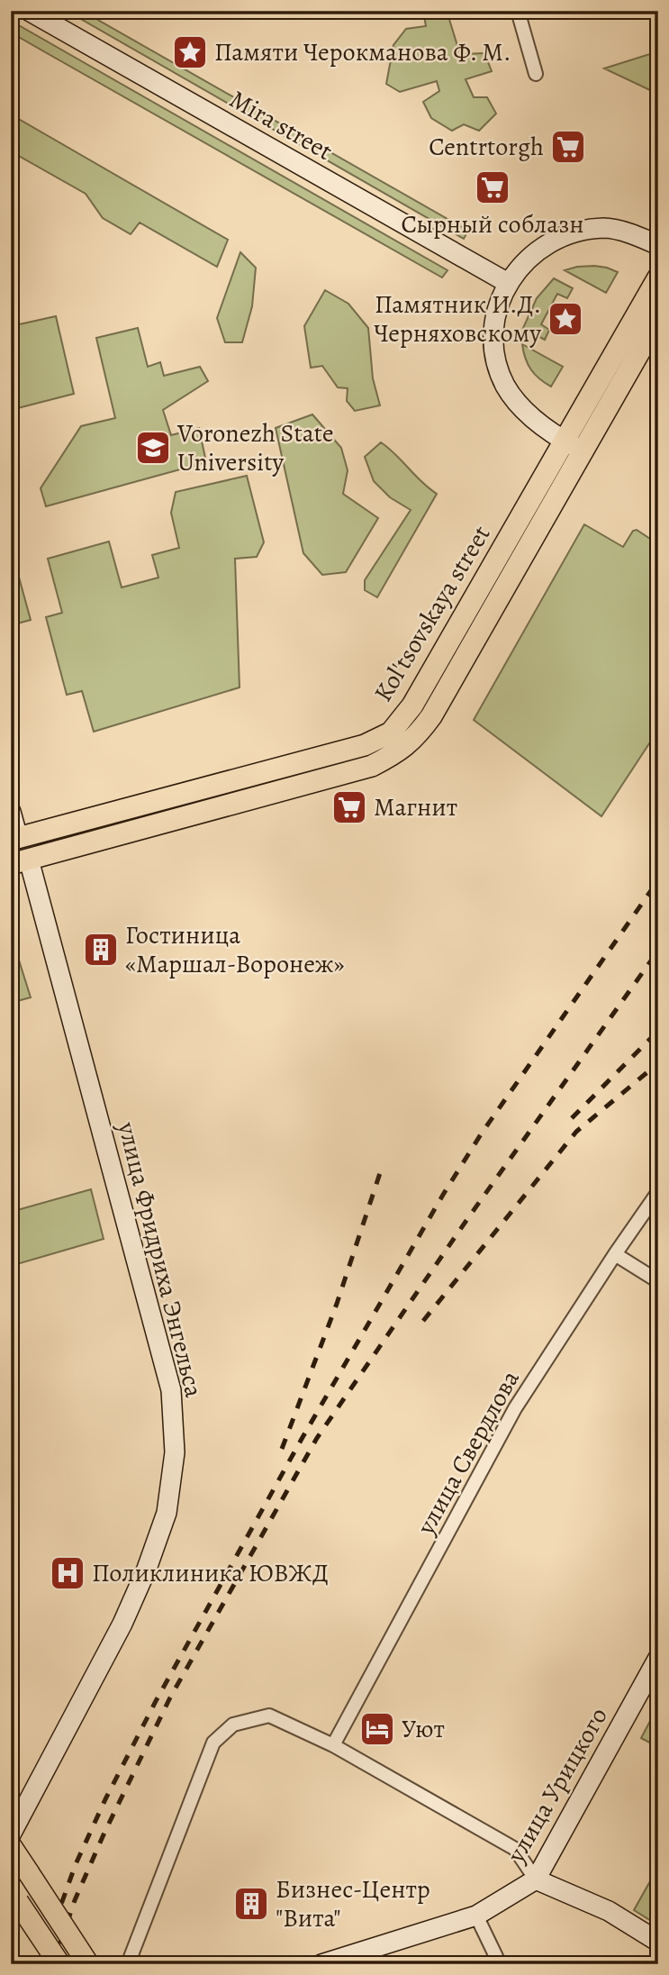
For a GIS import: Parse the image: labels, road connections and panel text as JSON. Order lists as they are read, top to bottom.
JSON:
{
  "streets": {
    "main road": ["Kol'tsovskaya street"],
    "street": [
      "Mira street",
      "улица Фридриха Энгельса",
      "улица Свердлова",
      "улица Урицкого"
    ]
  },
  "crossings": [
    ["Kol'tsovskaya street", "улица Фридриха Энгельса"]
  ],
  "places": {
    "place": ["Памяти Черокманова Ф. М.", "Памятник И.Д. Черняховскому"],
    "supermarket": ["Centrtorgh", "Сырный соблазн", "Магнит"],
    "school or university": ["Voronezh State University"],
    "building": ["Гостиница «Маршал-Воронеж»", "Бизнес-Центр \"Вита\""],
    "hospital": ["Поликлиника ЮВЖД"],
    "hotel": ["Уют"]
  }
}
